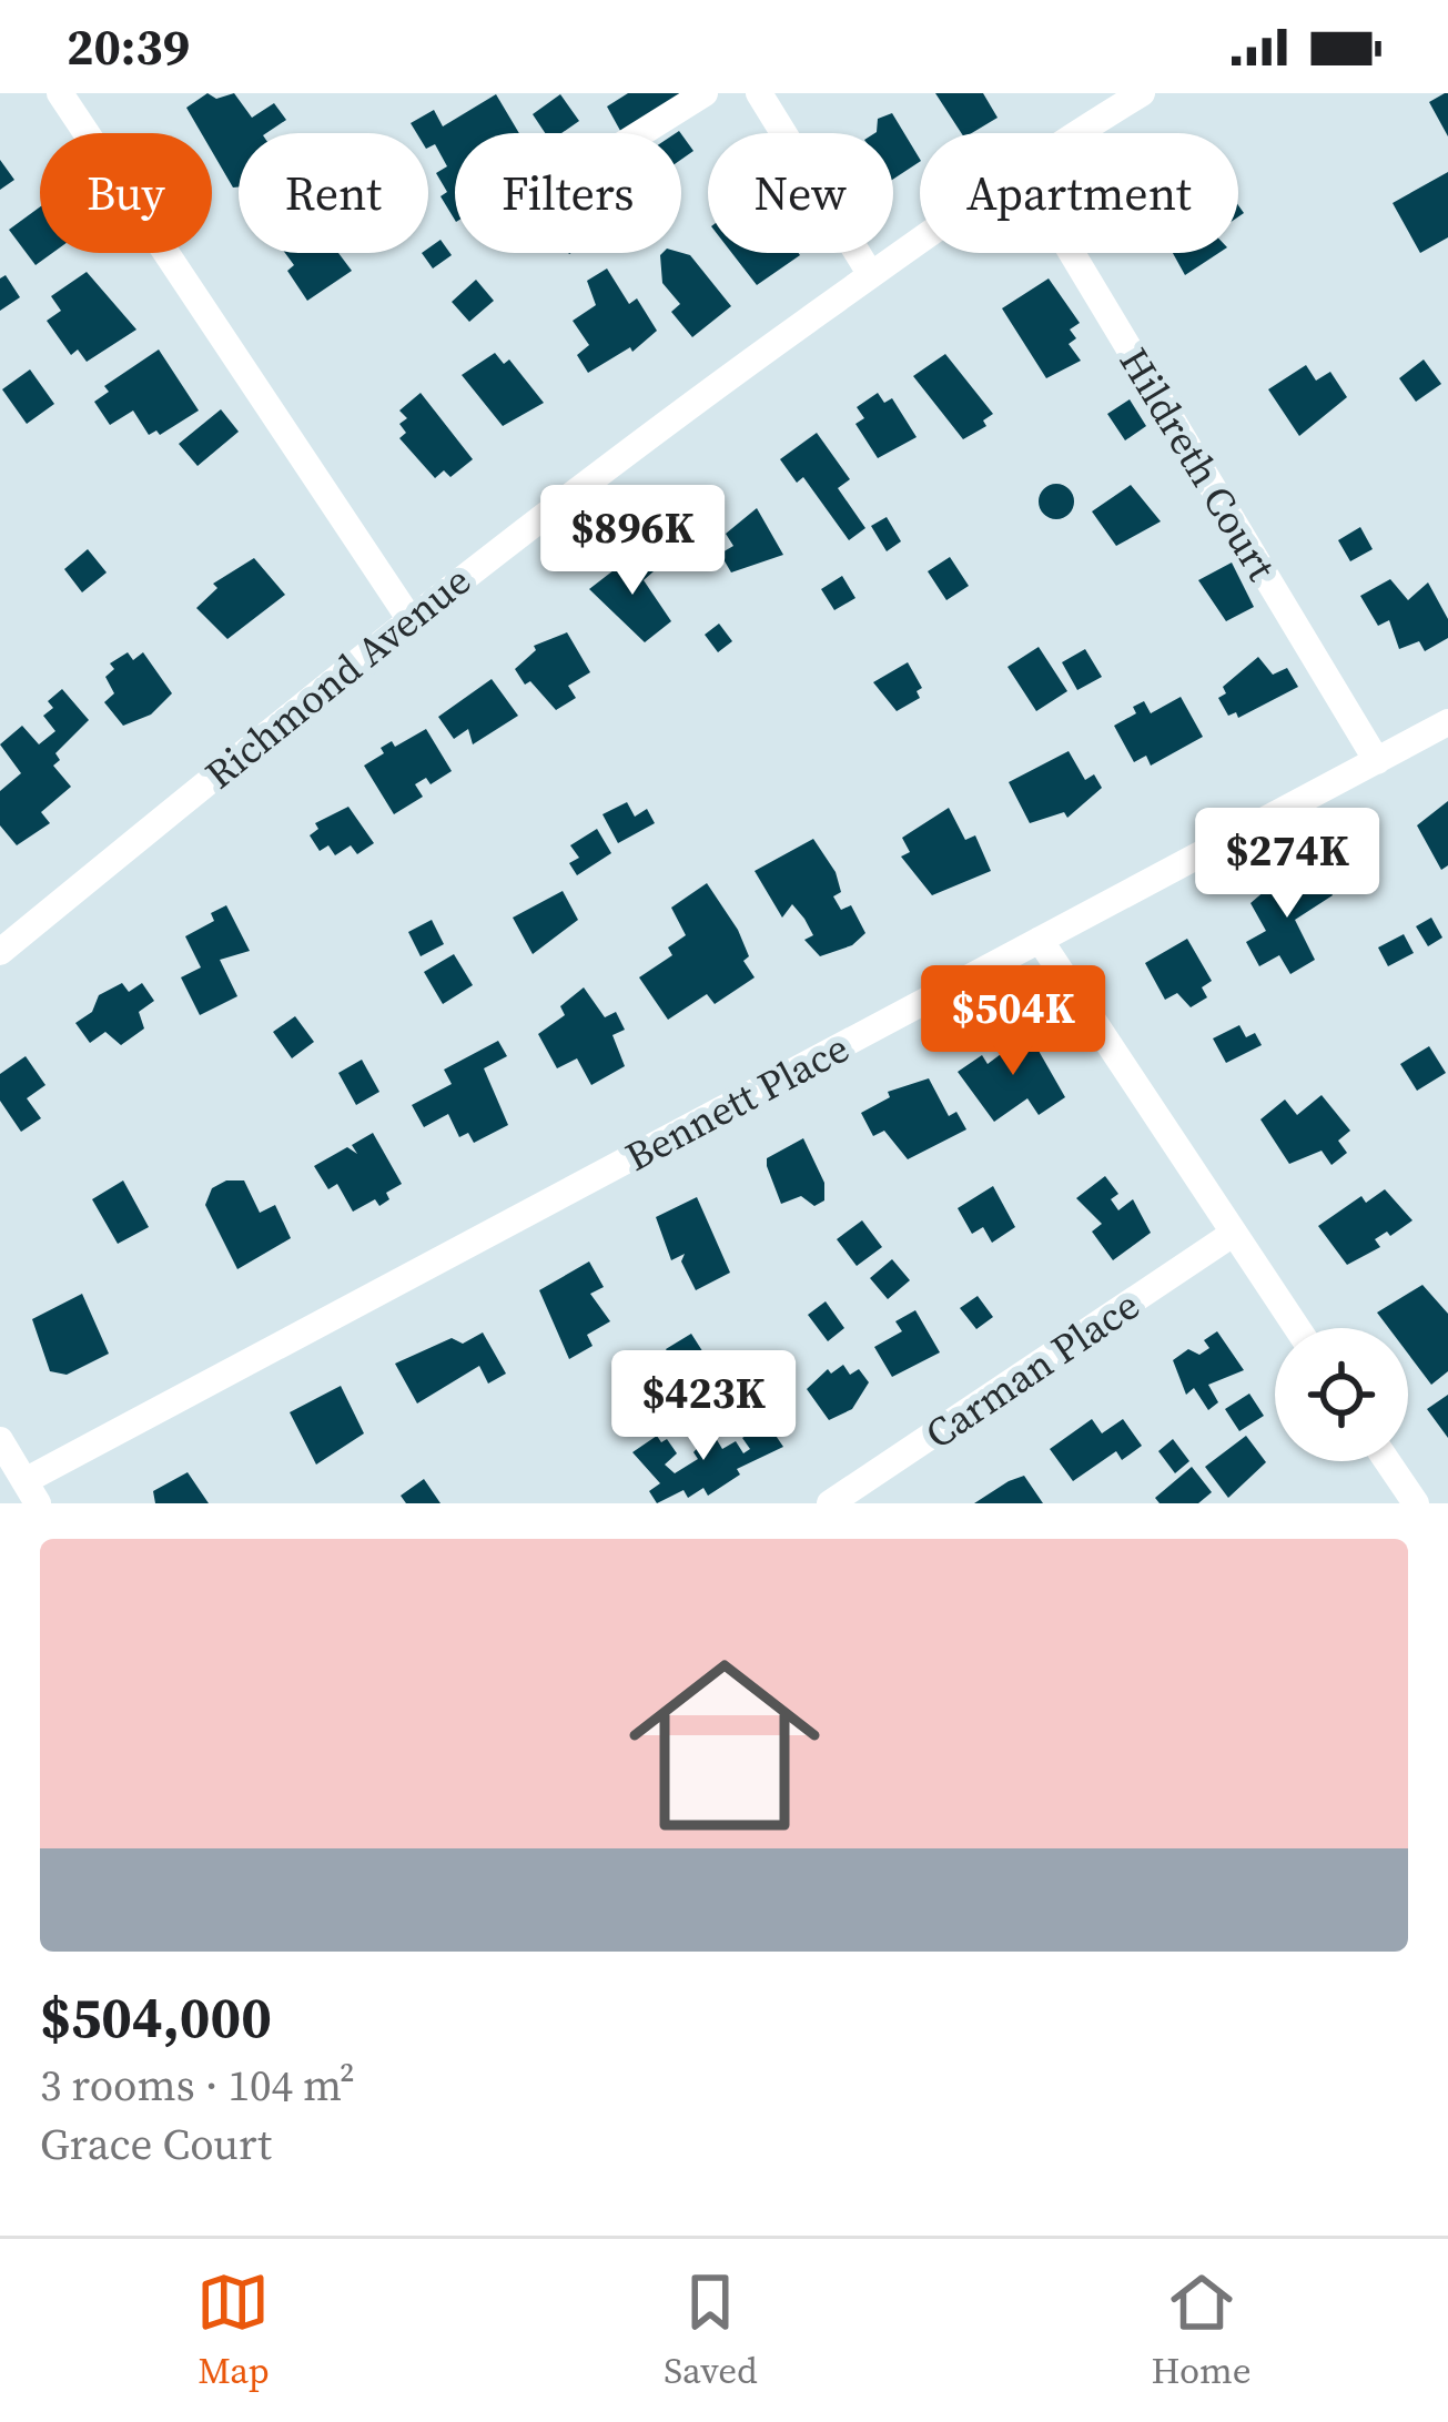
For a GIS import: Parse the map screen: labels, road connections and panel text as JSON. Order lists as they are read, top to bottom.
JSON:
{
  "streets": {
    "street": [
      "Hildreth Court",
      "Richmond Avenue",
      "Bennett Place",
      "Carman Place"
    ]
  },
  "crossings": [
    ["Hildreth Court", "Bennett Place"]
  ],
  "page": {
    "status": "20:39",
    "chip": [
      "Buy",
      "Rent",
      "Filters",
      "New",
      "Apartment"
    ],
    "price": [
      "$896K",
      "$274K",
      "$504K",
      "$423K"
    ],
    "list": [
      {
        "name": "$504,000",
        "note": "3 rooms · 104 m² · Grace Court"
      }
    ],
    "tabs": ["Map", "Saved", "Home"]
  }
}
